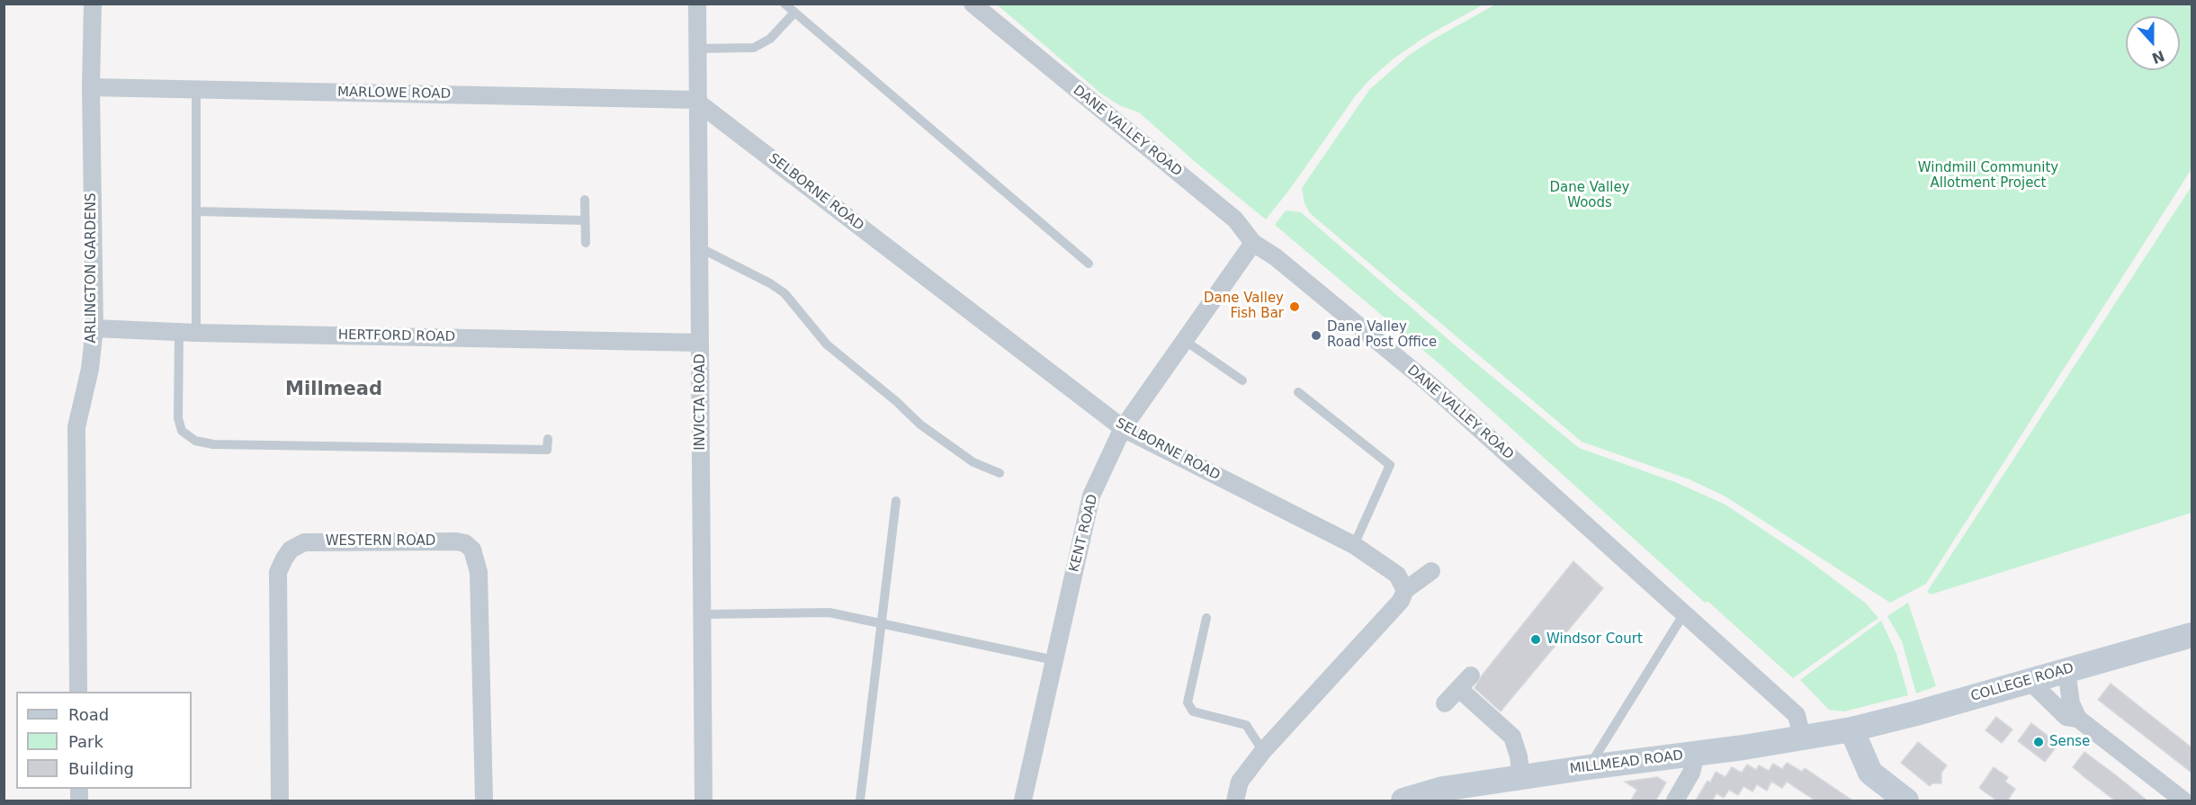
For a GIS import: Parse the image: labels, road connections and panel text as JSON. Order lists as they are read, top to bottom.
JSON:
{
  "streets": {
    "main road": ["COLLEGE ROAD", "MILLMEAD ROAD"],
    "street": [
      "MARLOWE ROAD",
      "DANE VALLEY ROAD",
      "SELBORNE ROAD",
      "ARLINGTON GARDENS",
      "HERTFORD ROAD",
      "INVICTA ROAD",
      "KENT ROAD",
      "WESTERN ROAD"
    ]
  },
  "crossings": [
    ["MARLOWE ROAD", "SELBORNE ROAD"],
    ["MARLOWE ROAD", "ARLINGTON GARDENS"],
    ["MARLOWE ROAD", "INVICTA ROAD"],
    ["DANE VALLEY ROAD", "KENT ROAD"],
    ["DANE VALLEY ROAD", "MILLMEAD ROAD"],
    ["SELBORNE ROAD", "INVICTA ROAD"],
    ["SELBORNE ROAD", "KENT ROAD"],
    ["ARLINGTON GARDENS", "HERTFORD ROAD"],
    ["HERTFORD ROAD", "INVICTA ROAD"],
    ["COLLEGE ROAD", "MILLMEAD ROAD"]
  ],
  "districts": ["Millmead"],
  "parks": ["Windmill Community Allotment Project", "Dane Valley Woods"],
  "places": [
    "Dane Valley Fish Bar",
    "Dane Valley Road Post Office",
    "Windsor Court",
    "Sense"
  ],
  "legend": ["Road", "Park", "Building"],
  "north": "bottom"
}
